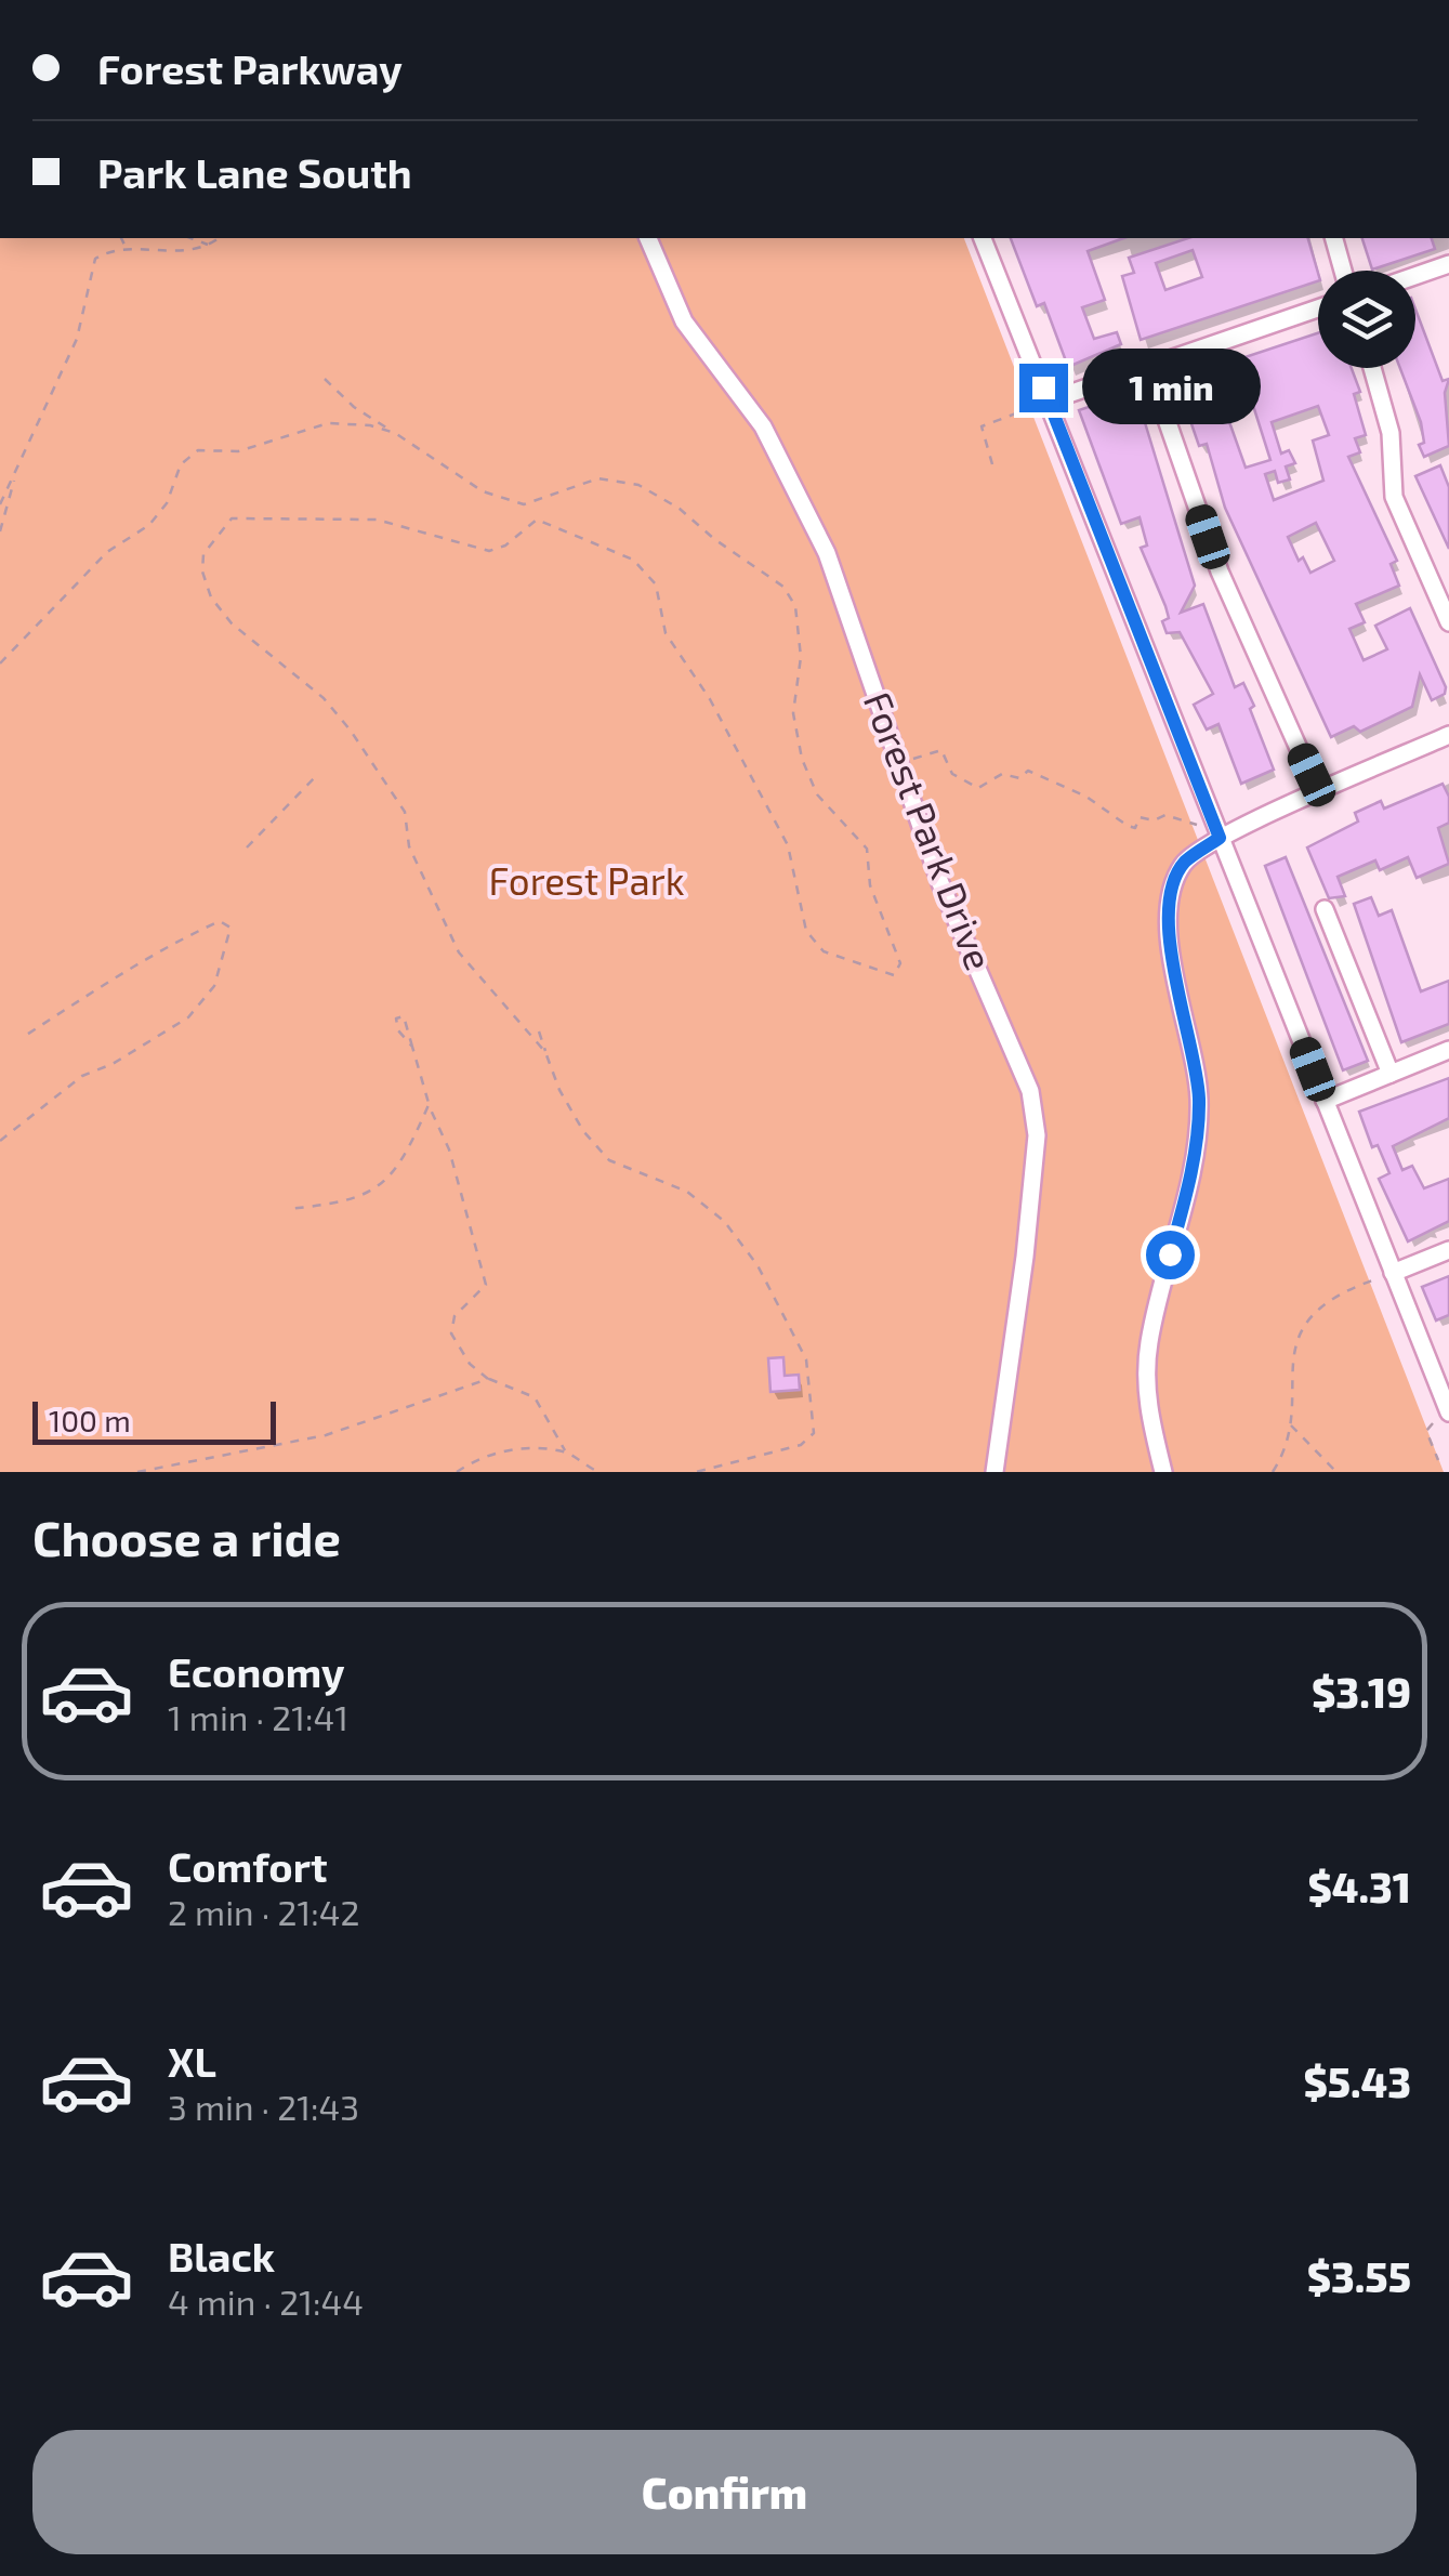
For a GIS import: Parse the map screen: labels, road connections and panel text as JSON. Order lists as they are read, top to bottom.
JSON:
{
  "streets": {
    "street": ["Forest Park Drive"]
  },
  "parks": ["Forest Park"],
  "scale_bar": "100 m",
  "page": {
    "banner": ["Forest Parkway", "Park Lane South"],
    "bubble": "1 min",
    "scale": "100 m",
    "heading": "Choose a ride",
    "list": [
      {
        "name": "Economy",
        "note": "1 min · 21:41",
        "value": "$3.19"
      },
      {
        "name": "Comfort",
        "note": "2 min · 21:42",
        "value": "$4.31"
      },
      {
        "name": "XL",
        "note": "3 min · 21:43",
        "value": "$5.43"
      },
      {
        "name": "Black",
        "note": "4 min · 21:44",
        "value": "$3.55"
      }
    ],
    "buttons": "Confirm"
  }
}
